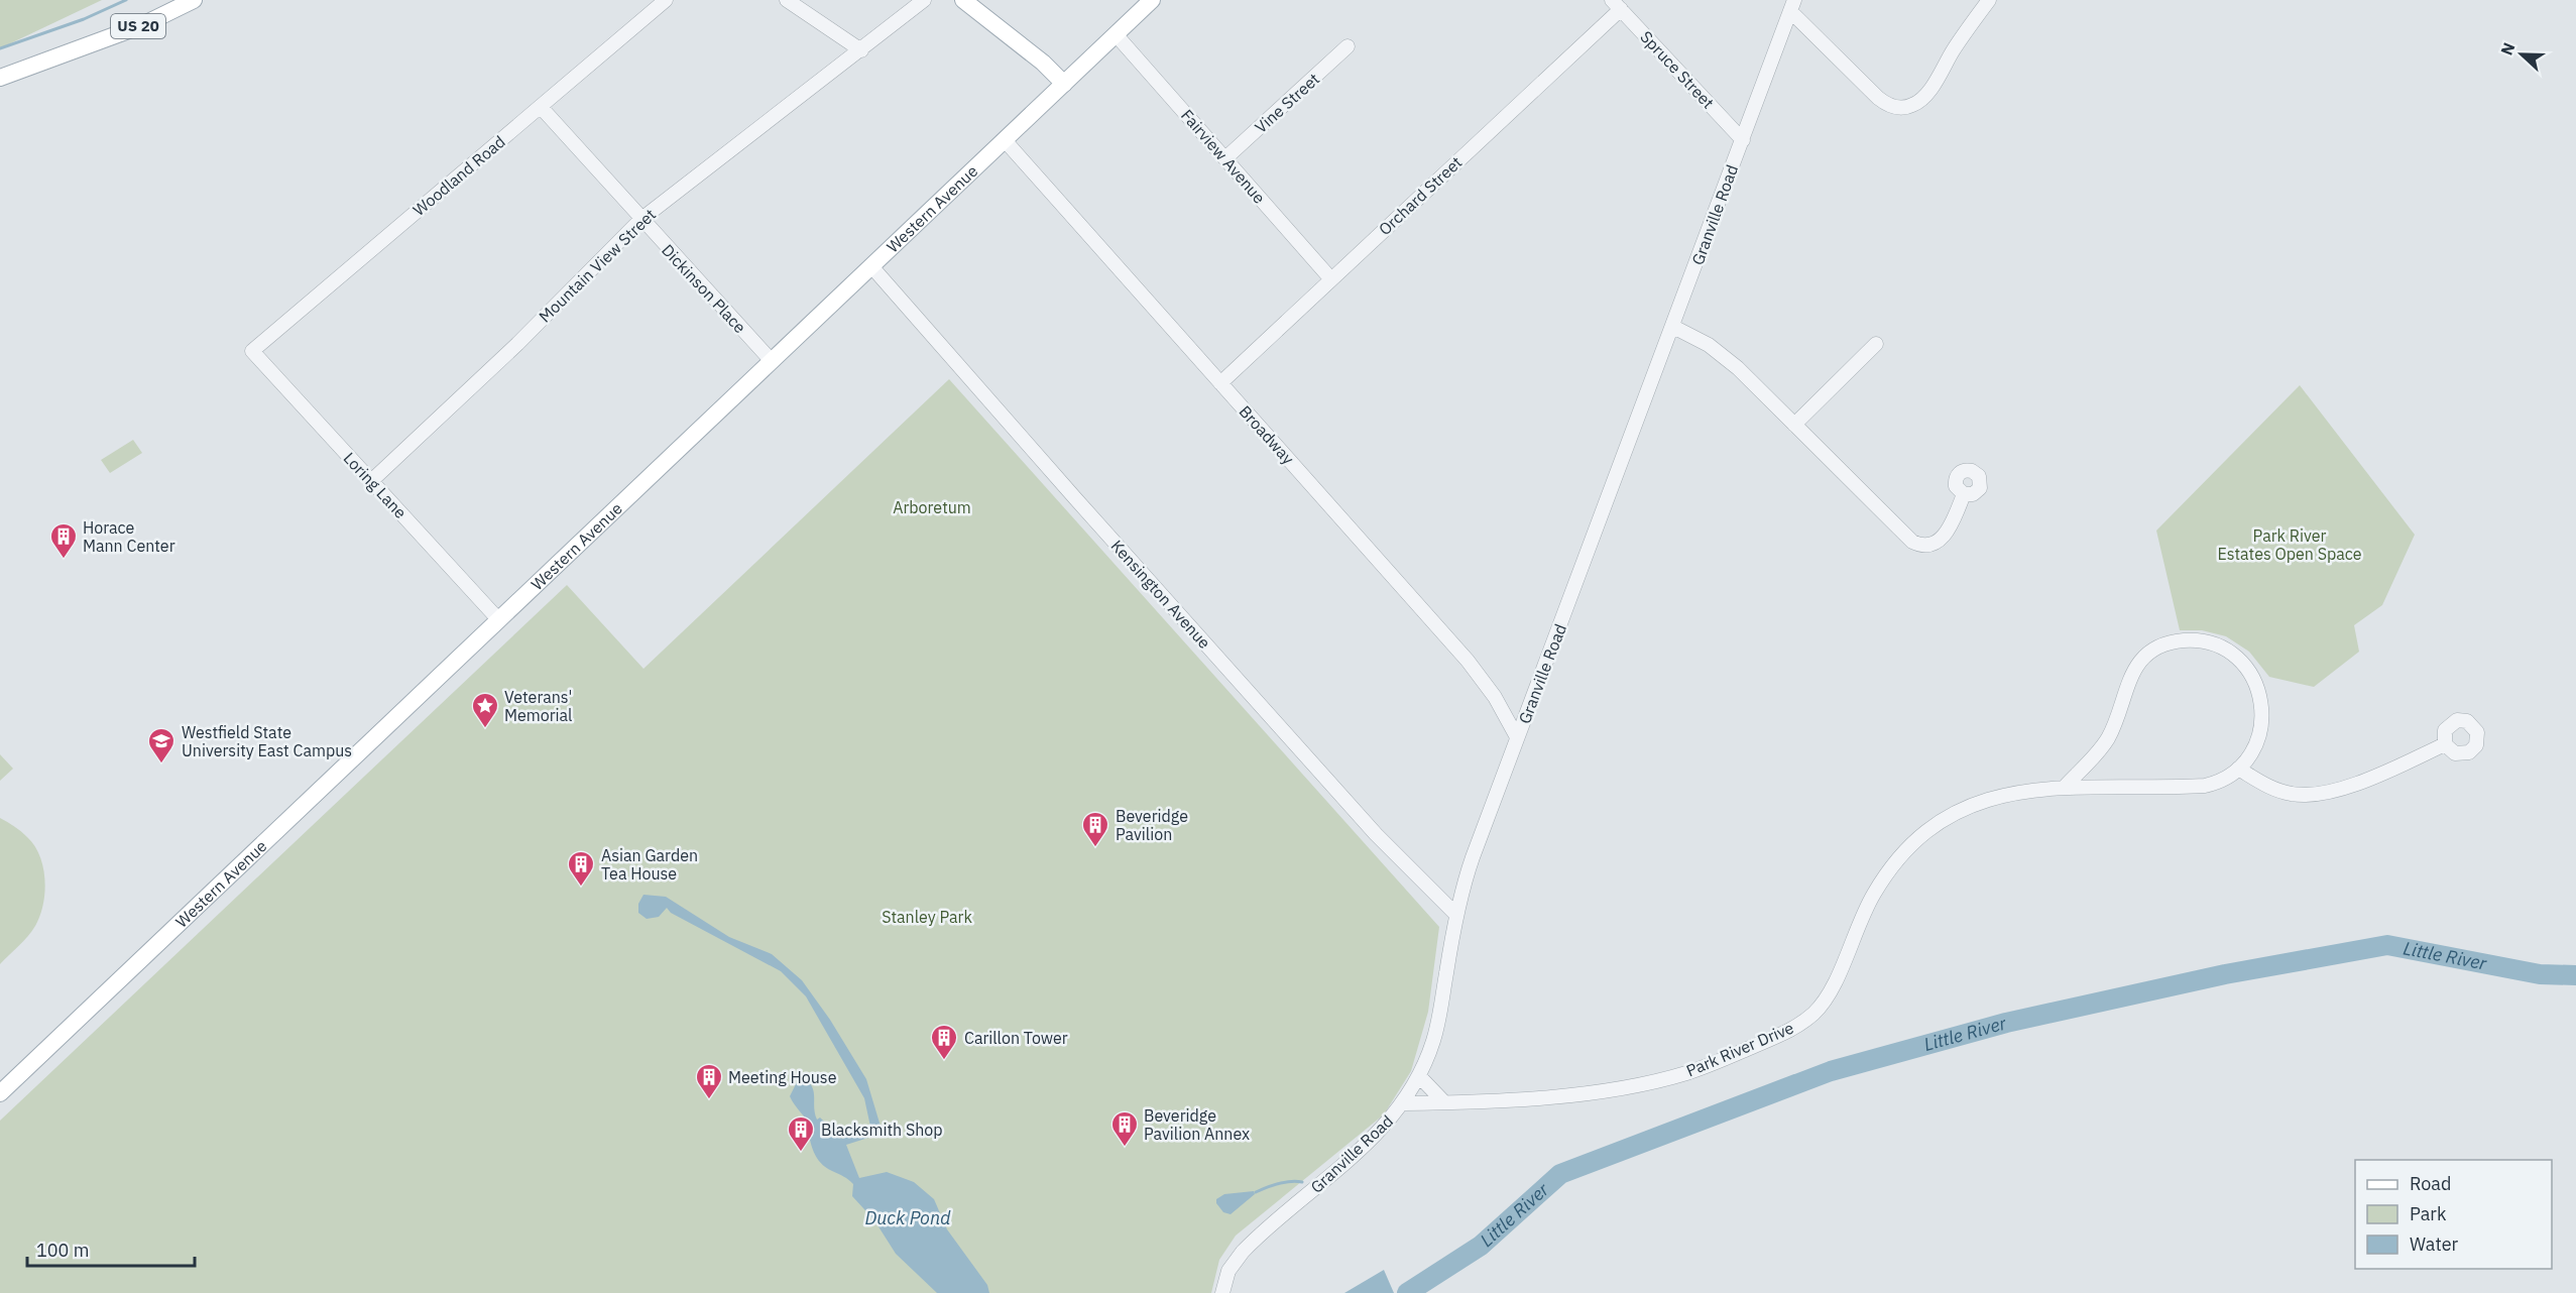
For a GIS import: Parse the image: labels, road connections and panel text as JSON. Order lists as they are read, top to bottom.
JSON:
{
  "streets": {
    "main road": ["US 20", "Western Avenue"],
    "street": [
      "Spruce Street",
      "Vine Street",
      "Fairview Avenue",
      "Woodland Road",
      "Orchard Street",
      "Granville Road",
      "Mountain View Street",
      "Dickinson Place",
      "Broadway",
      "Loring Lane",
      "Kensington Avenue",
      "Park River Drive"
    ]
  },
  "crossings": [
    ["Spruce Street", "Orchard Street"],
    ["Spruce Street", "Granville Road"],
    ["Vine Street", "Fairview Avenue"],
    ["Fairview Avenue", "Orchard Street"],
    ["Fairview Avenue", "Western Avenue"],
    ["Woodland Road", "Dickinson Place"],
    ["Woodland Road", "Loring Lane"],
    ["Orchard Street", "Broadway"],
    ["Western Avenue", "Dickinson Place"],
    ["Western Avenue", "Broadway"],
    ["Western Avenue", "Loring Lane"],
    ["Western Avenue", "Kensington Avenue"],
    ["Granville Road", "Broadway"],
    ["Granville Road", "Kensington Avenue"],
    ["Granville Road", "Park River Drive"],
    ["Mountain View Street", "Dickinson Place"],
    ["Mountain View Street", "Loring Lane"]
  ],
  "water": ["Little River", "Duck Pond"],
  "parks": ["Arboretum", "Park River Estates Open Space", "Stanley Park"],
  "places": {
    "building": [
      "Horace Mann Center",
      "Beveridge Pavilion",
      "Asian Garden Tea House",
      "Carillon Tower",
      "Meeting House",
      "Beveridge Pavilion Annex",
      "Blacksmith Shop"
    ],
    "place": ["Veterans' Memorial"],
    "school or university": ["Westfield State University East Campus"]
  },
  "legend": ["Road", "Park", "Water"],
  "scale_bar": "100 m",
  "north": "left"
}
